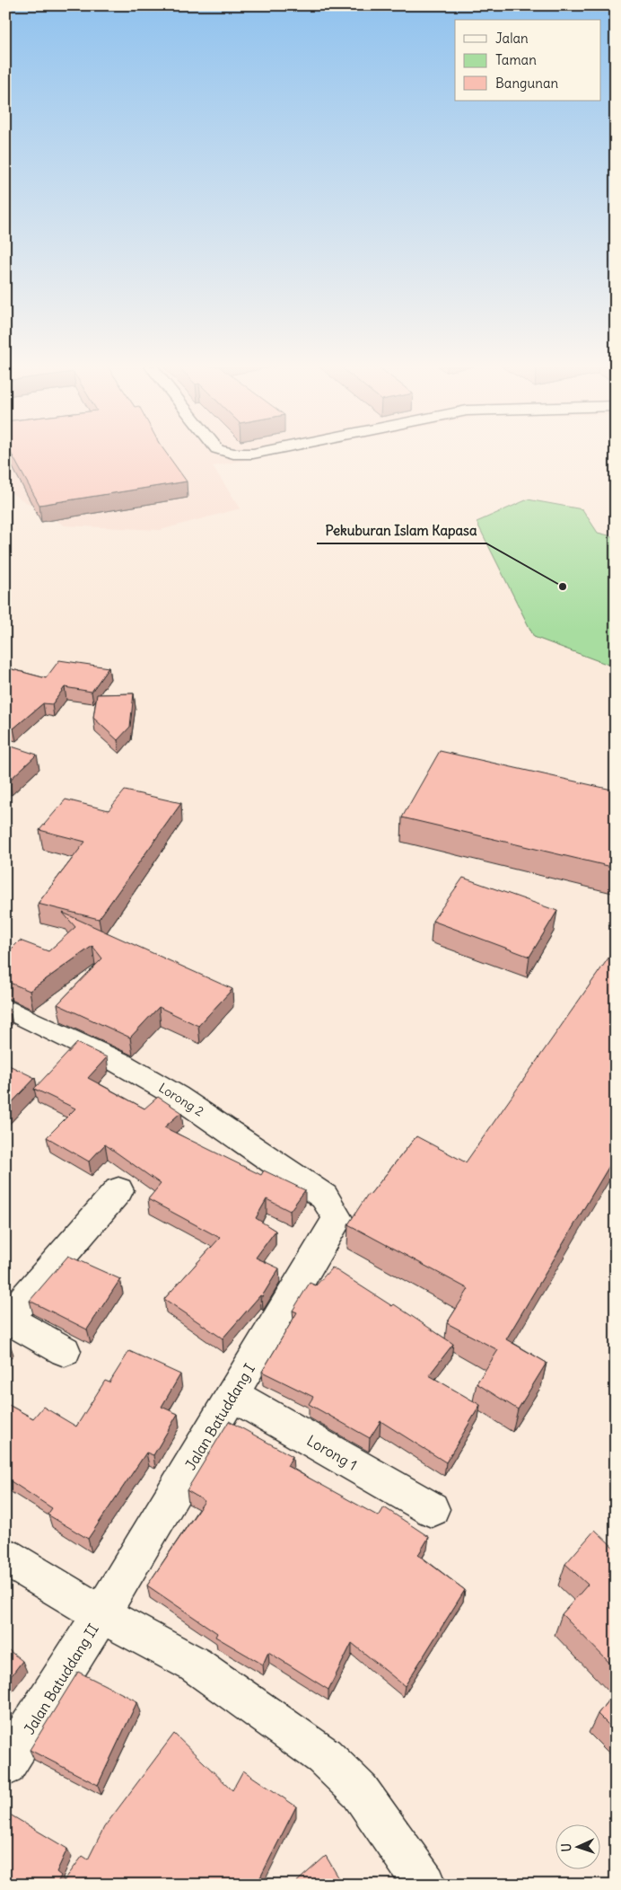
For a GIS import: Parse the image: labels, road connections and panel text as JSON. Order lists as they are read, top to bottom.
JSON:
{
  "streets": {
    "street": [
      "Lorong 2",
      "Jalan Batuddang I",
      "Lorong 1",
      "Jalan Batuddang II"
    ]
  },
  "crossings": [
    ["Lorong 2", "Jalan Batuddang I"],
    ["Jalan Batuddang I", "Lorong 1"],
    ["Jalan Batuddang I", "Jalan Batuddang II"]
  ],
  "places": ["Pekuburan Islam Kapasa"],
  "legend": ["Jalan", "Taman", "Bangunan"],
  "north": "left"
}
